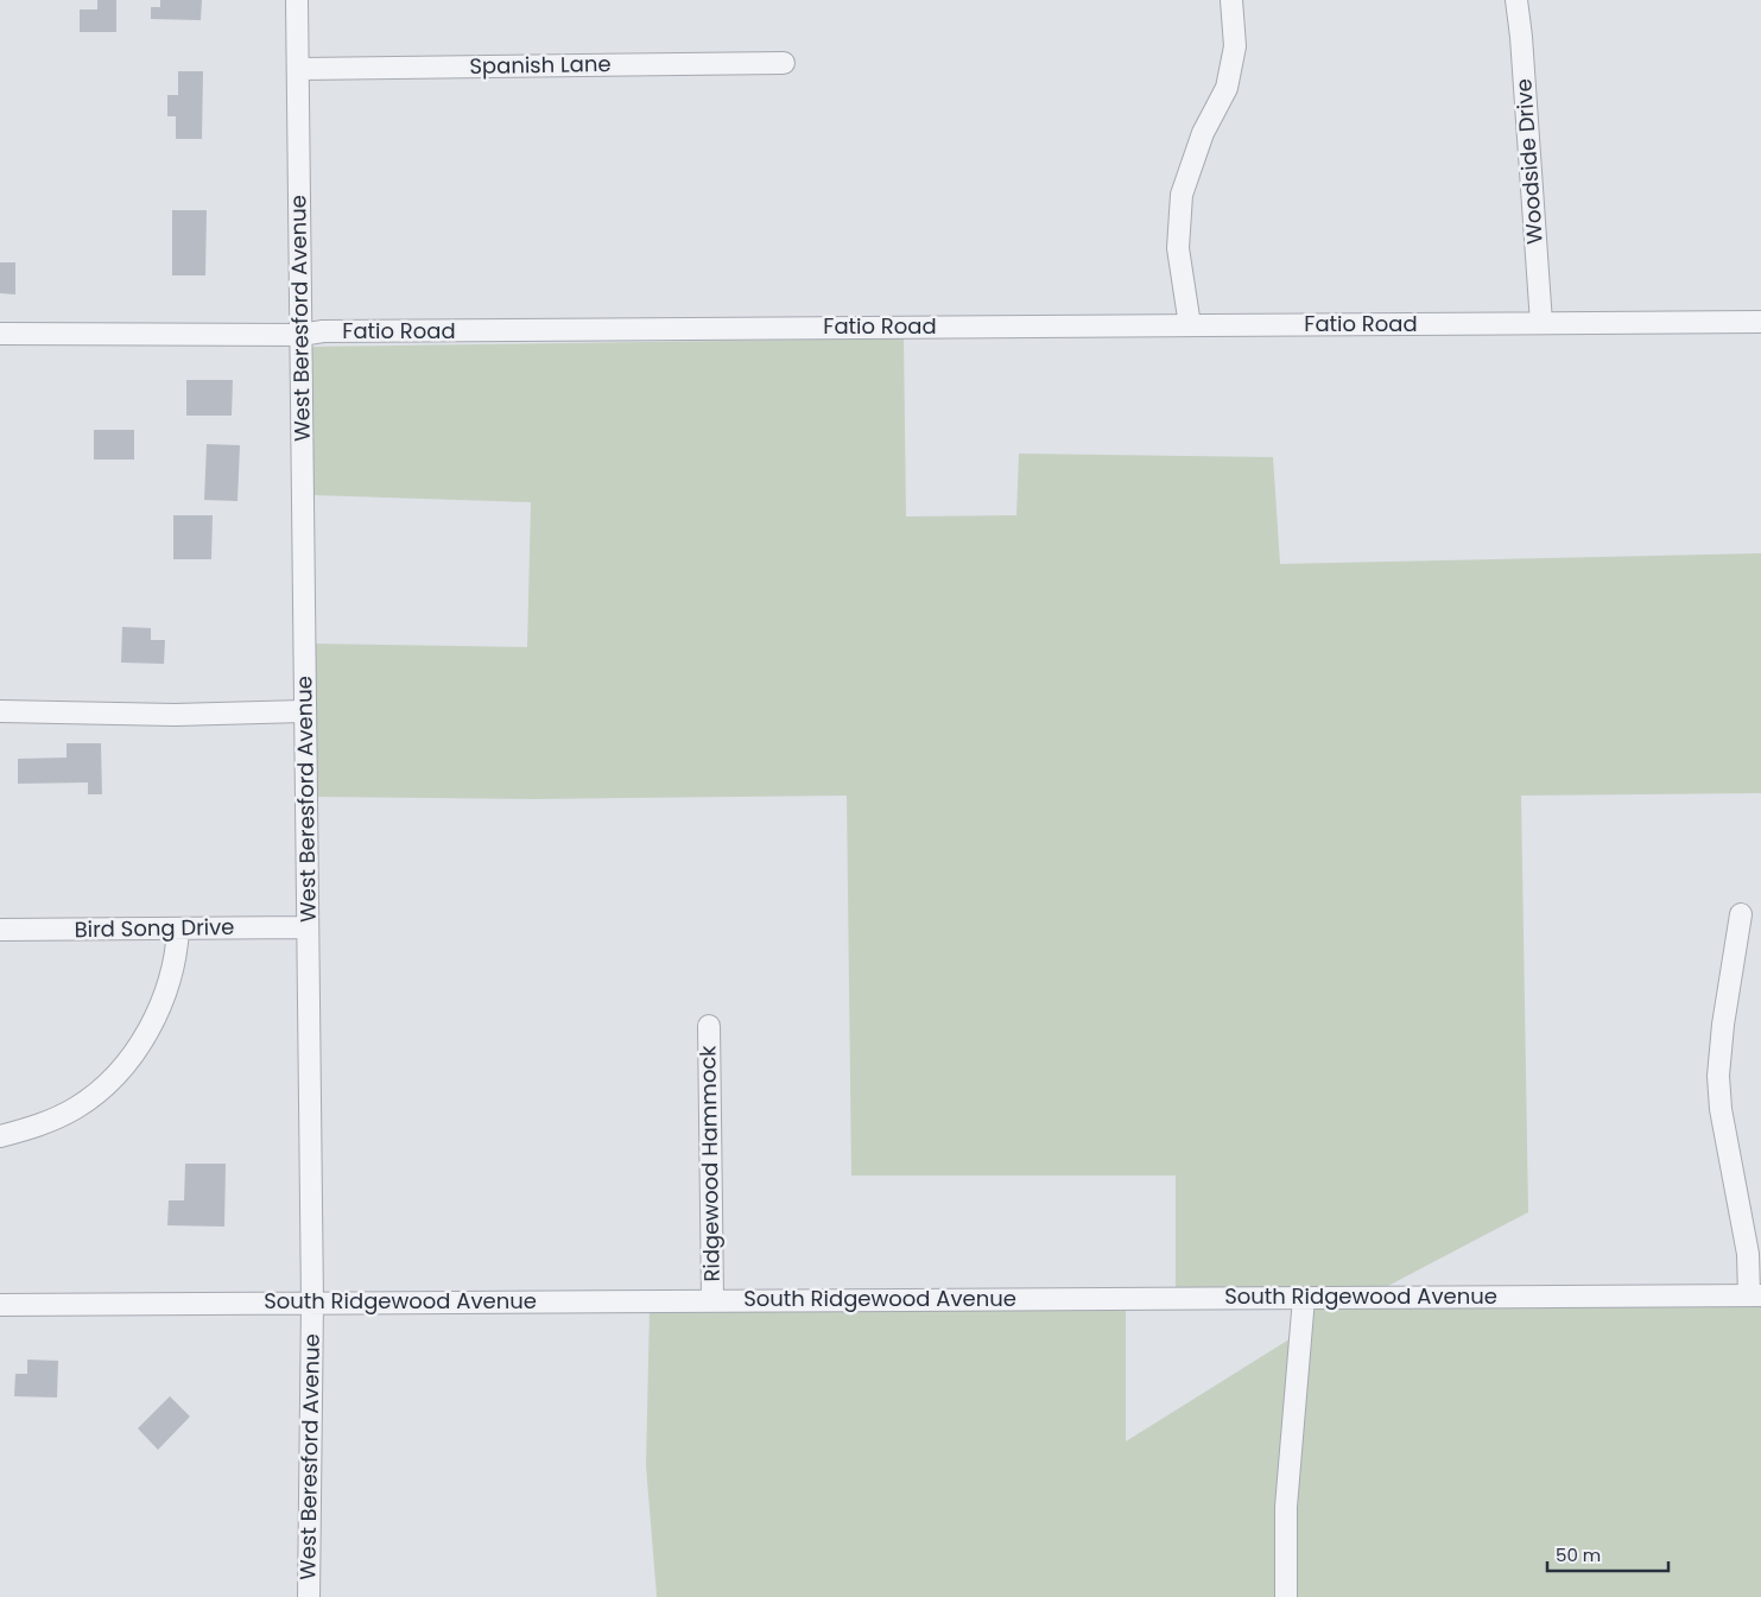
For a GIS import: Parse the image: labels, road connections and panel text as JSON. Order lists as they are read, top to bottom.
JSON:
{
  "streets": {
    "street": [
      "Spanish Lane",
      "Woodside Drive",
      "West Beresford Avenue",
      "Fatio Road",
      "Bird Song Drive",
      "Ridgewood Hammock",
      "South Ridgewood Avenue"
    ]
  },
  "crossings": [
    ["Spanish Lane", "West Beresford Avenue"],
    ["Woodside Drive", "Fatio Road"],
    ["West Beresford Avenue", "Fatio Road"],
    ["West Beresford Avenue", "Bird Song Drive"],
    ["West Beresford Avenue", "South Ridgewood Avenue"],
    ["Ridgewood Hammock", "South Ridgewood Avenue"]
  ],
  "scale_bar": "50 m"
}
